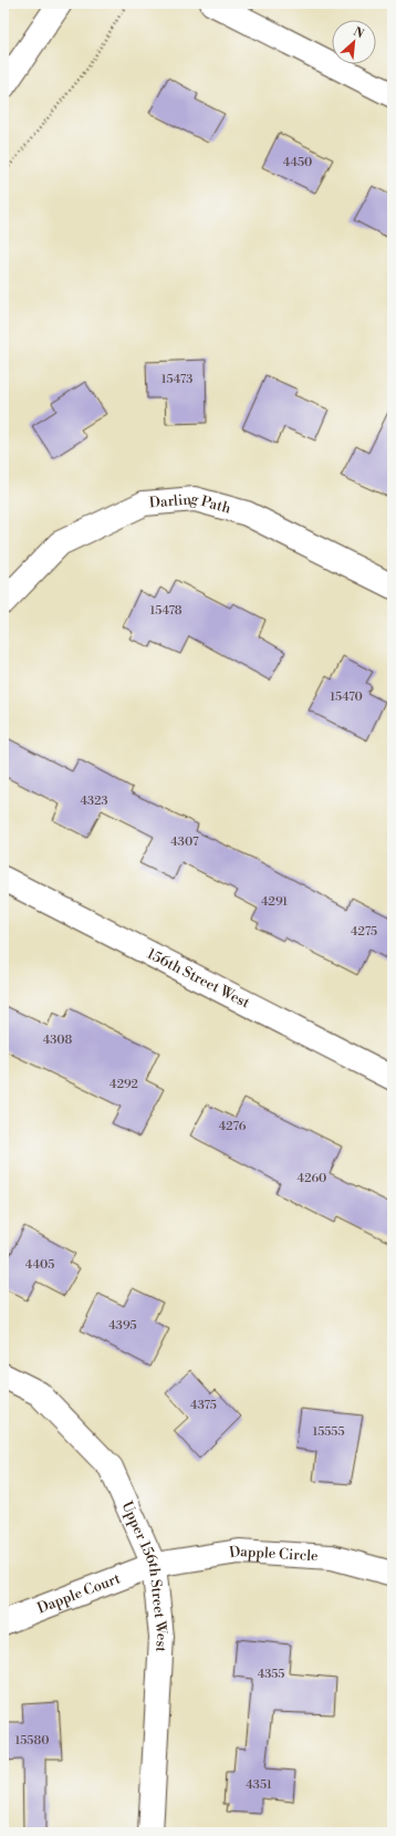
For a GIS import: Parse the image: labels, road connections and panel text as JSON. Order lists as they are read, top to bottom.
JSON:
{
  "streets": {
    "street": [
      "Darling Path",
      "156th Street West",
      "Dapple Circle",
      "Upper 156th Street West",
      "Dapple Court"
    ]
  },
  "crossings": [
    ["Dapple Circle", "Upper 156th Street West"],
    ["Dapple Circle", "Dapple Court"],
    ["Upper 156th Street West", "Dapple Court"]
  ],
  "house_numbers": [
    "4450",
    "15473",
    "15478",
    "15470",
    "4323",
    "4307",
    "4291",
    "4275",
    "4308",
    "4292",
    "4276",
    "4260",
    "4405",
    "4395",
    "4375",
    "15555",
    "4355",
    "15580",
    "4351"
  ],
  "north": "top right"
}
